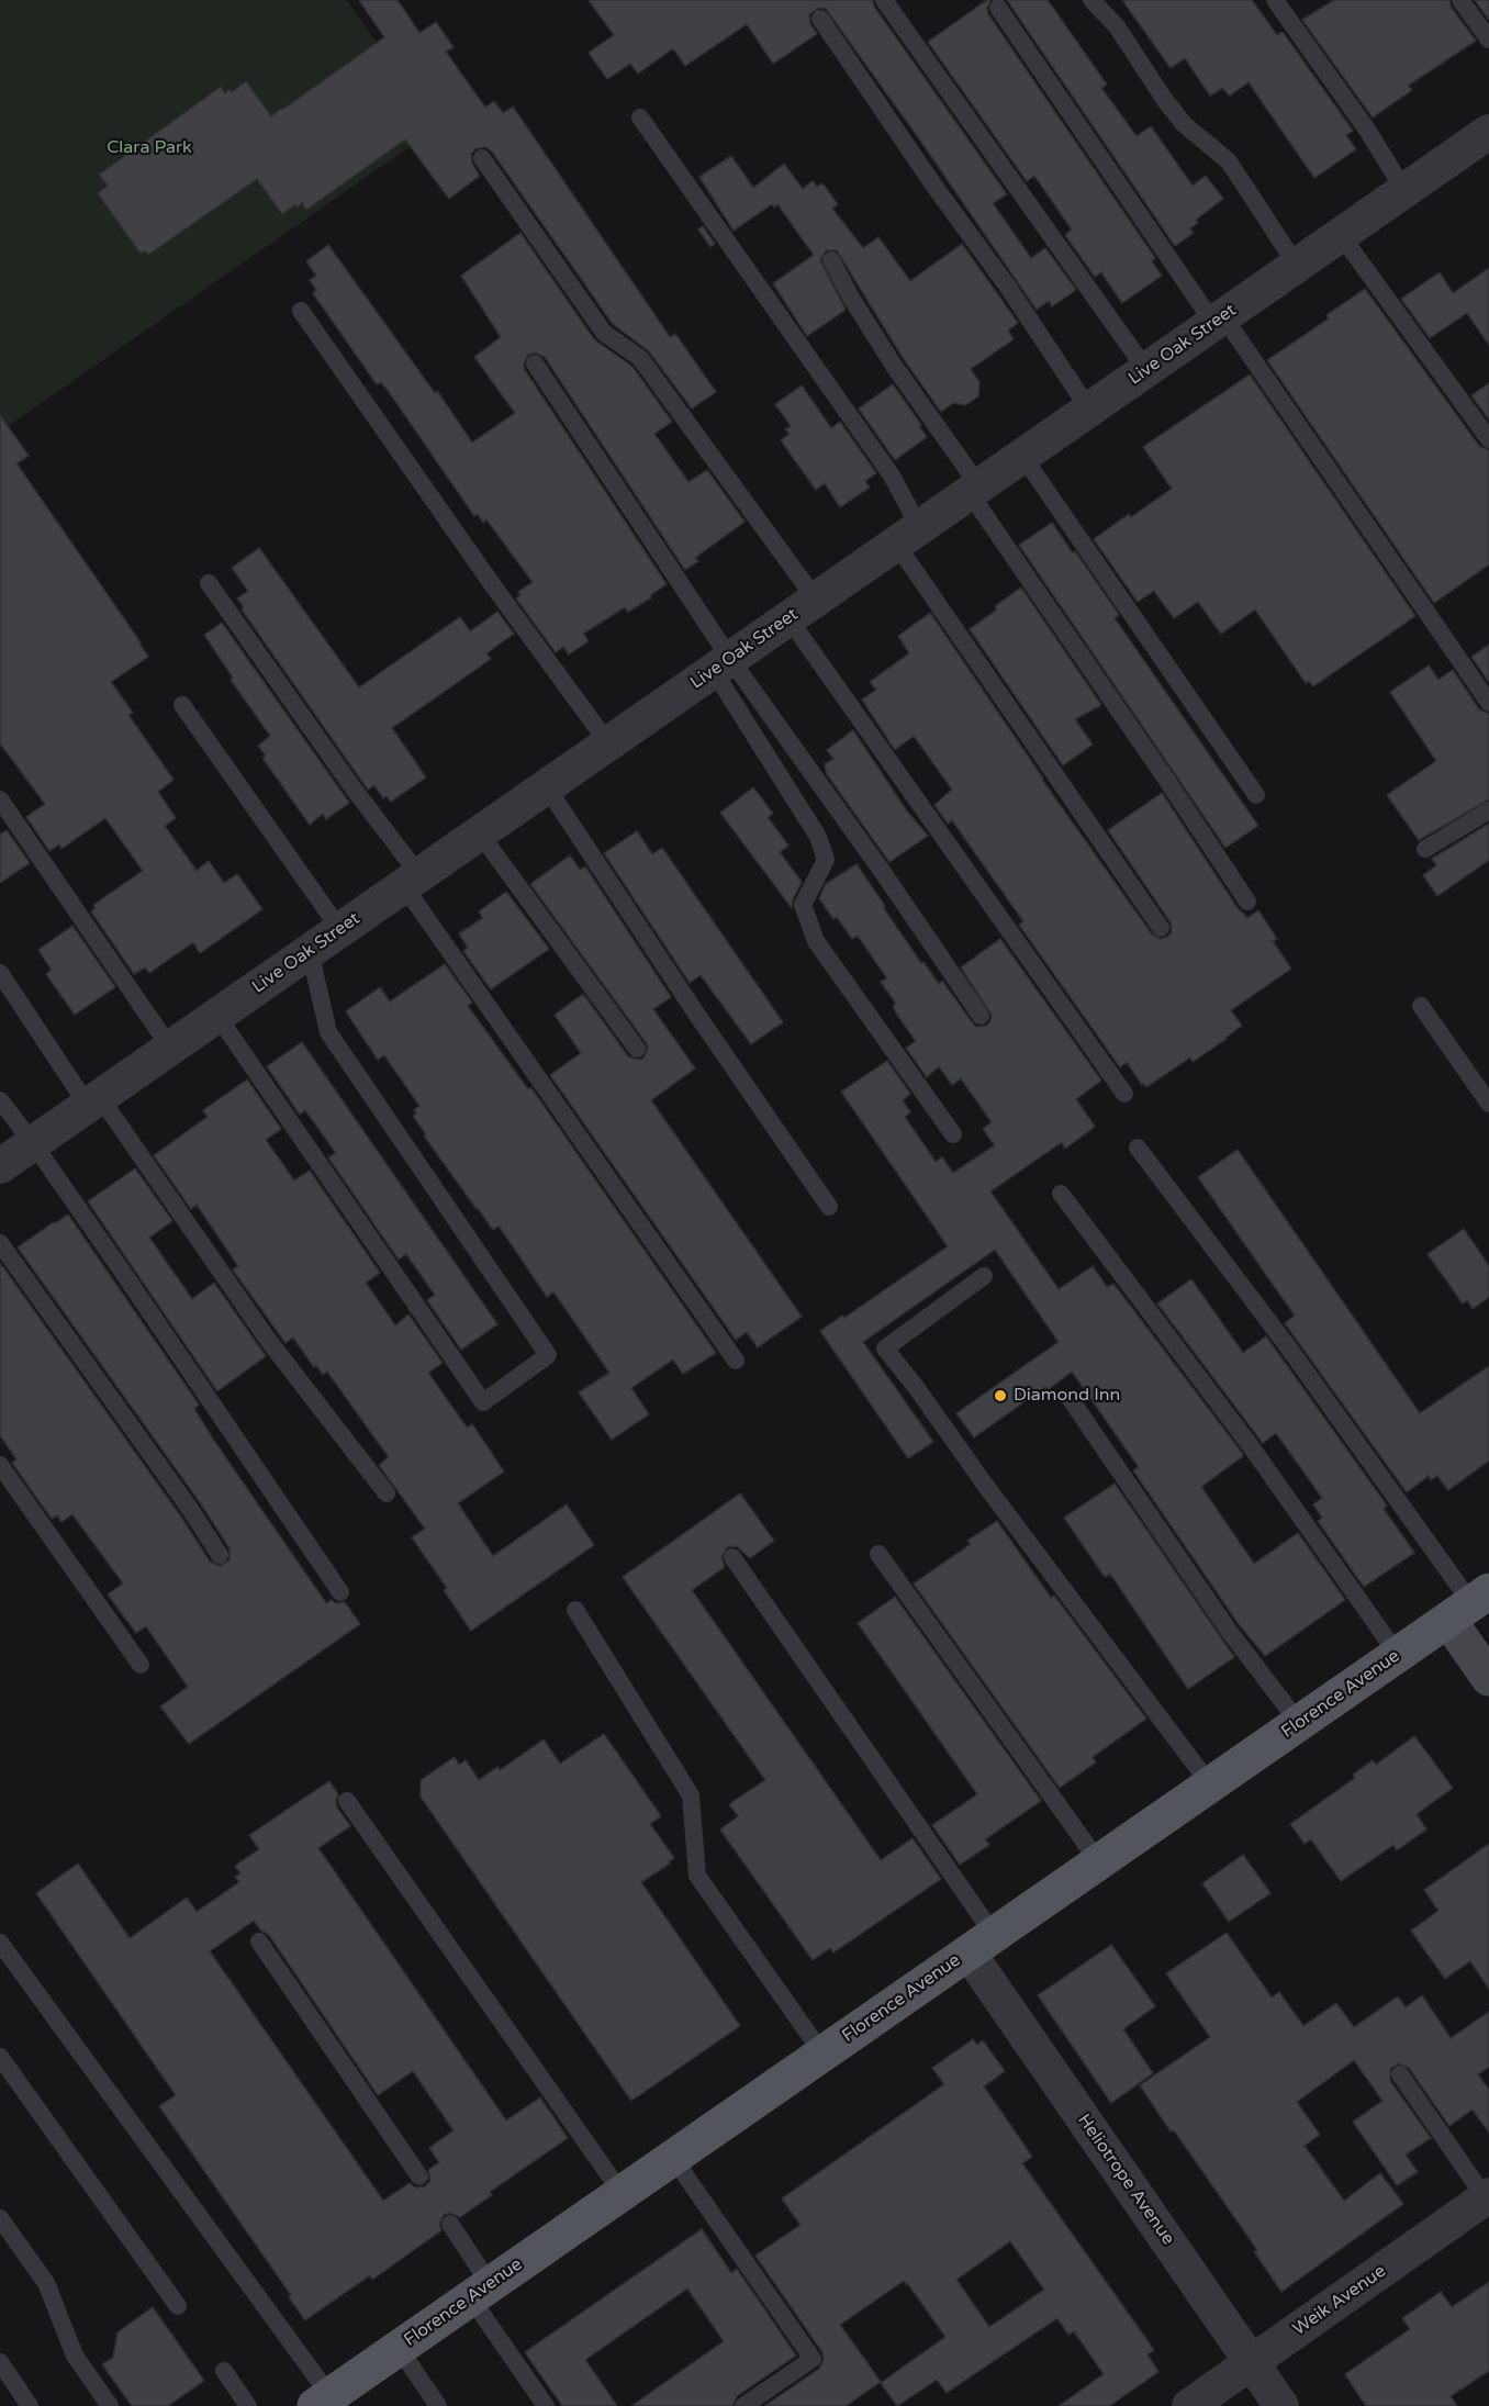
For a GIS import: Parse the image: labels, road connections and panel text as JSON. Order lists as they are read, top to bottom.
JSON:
{
  "streets": {
    "main road": ["Florence Avenue"],
    "street": ["Live Oak Street", "Heliotrope Avenue", "Weik Avenue"]
  },
  "crossings": [
    ["Florence Avenue", "Heliotrope Avenue"],
    ["Heliotrope Avenue", "Weik Avenue"]
  ],
  "parks": ["Clara Park"],
  "places": ["Diamond Inn"]
}
